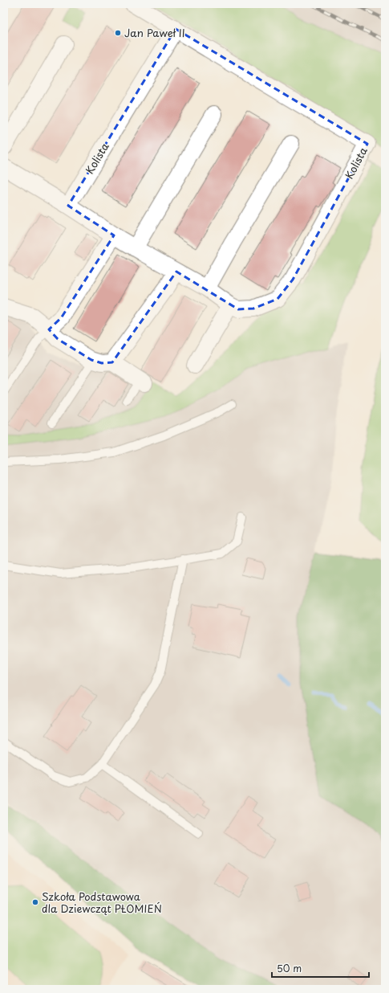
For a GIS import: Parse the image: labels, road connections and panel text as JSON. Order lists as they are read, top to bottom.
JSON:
{
  "streets": {
    "street": ["Kolista"]
  },
  "places": ["Jan Paweł II", "Szkoła Podstawowa dla Dziewcząt PŁOMIEŃ"],
  "scale_bar": "50 m"
}
